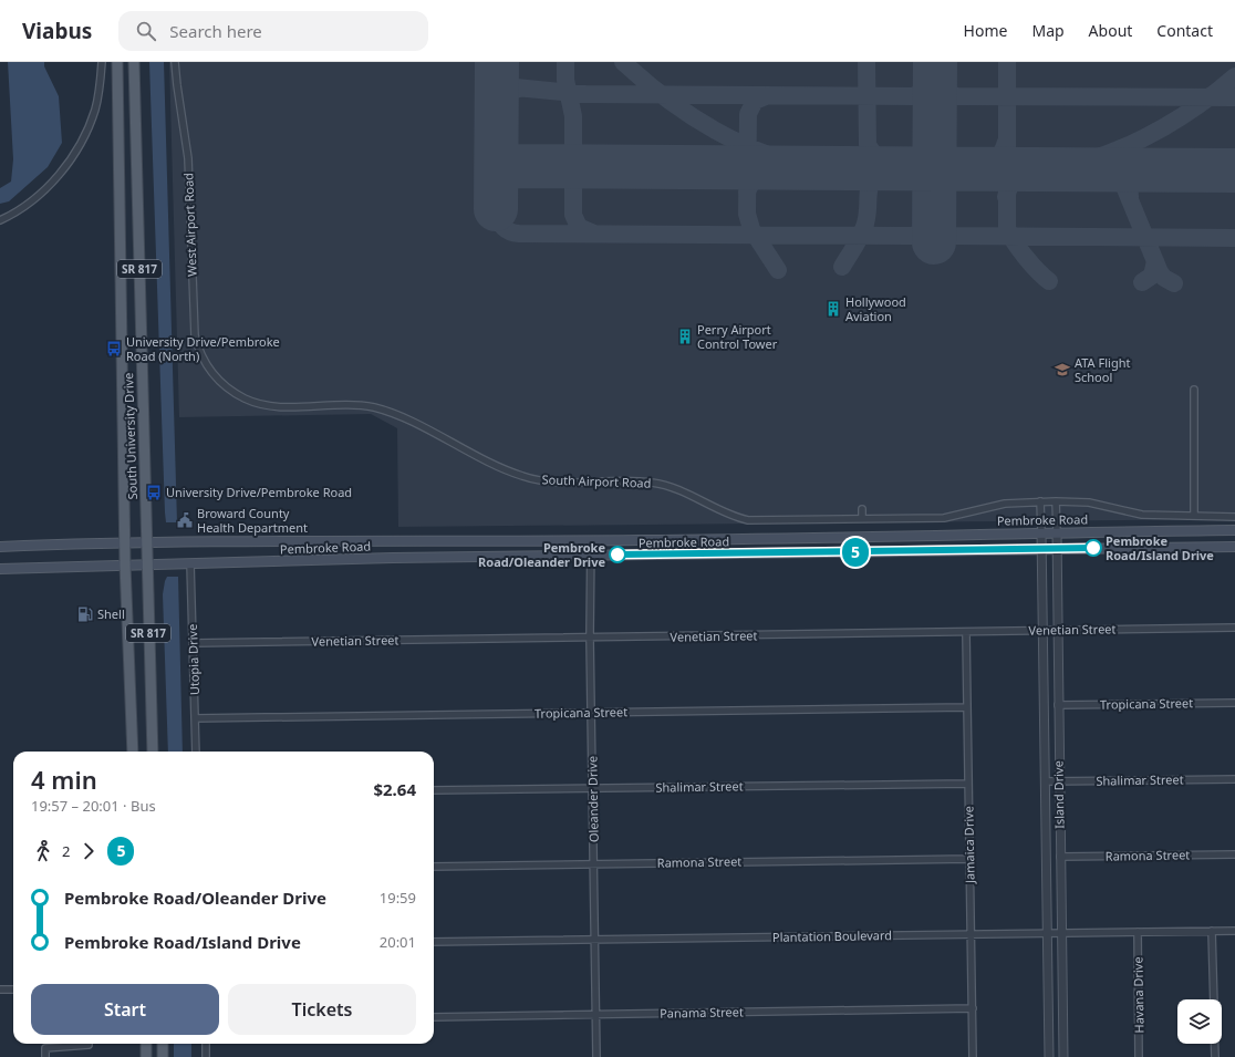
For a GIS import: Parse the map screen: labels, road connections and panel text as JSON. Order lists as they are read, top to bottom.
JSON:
{
  "streets": {
    "main road": ["SR 817", "South University Drive", "Pembroke Road"],
    "street": [
      "West Airport Road",
      "South Airport Road",
      "Venetian Street",
      "Utopia Drive",
      "Tropicana Street",
      "Shalimar Street",
      "Island Drive",
      "Oleander Drive",
      "Jamaica Drive",
      "Ramona Street",
      "Plantation Boulevard",
      "Havana Drive",
      "Panama Street"
    ]
  },
  "crossings": [
    ["West Airport Road", "South Airport Road"],
    ["South University Drive", "Pembroke Road"],
    ["Pembroke Road", "Utopia Drive"],
    ["Pembroke Road", "Island Drive"],
    ["Pembroke Road", "Oleander Drive"],
    ["Venetian Street", "Utopia Drive"],
    ["Venetian Street", "Island Drive"],
    ["Venetian Street", "Oleander Drive"],
    ["Venetian Street", "Jamaica Drive"],
    ["Utopia Drive", "Tropicana Street"],
    ["Tropicana Street", "Island Drive"],
    ["Tropicana Street", "Oleander Drive"],
    ["Tropicana Street", "Jamaica Drive"],
    ["Shalimar Street", "Island Drive"],
    ["Shalimar Street", "Oleander Drive"],
    ["Shalimar Street", "Jamaica Drive"],
    ["Island Drive", "Ramona Street"],
    ["Island Drive", "Plantation Boulevard"],
    ["Oleander Drive", "Ramona Street"],
    ["Oleander Drive", "Plantation Boulevard"],
    ["Oleander Drive", "Panama Street"],
    ["Jamaica Drive", "Ramona Street"],
    ["Jamaica Drive", "Plantation Boulevard"],
    ["Jamaica Drive", "Panama Street"],
    ["Plantation Boulevard", "Havana Drive"]
  ],
  "places": {
    "building": ["Hollywood Aviation", "Perry Airport Control Tower"],
    "bus stop": ["University Drive/Pembroke Road (North)", "University Drive/Pembroke Road"],
    "school or university": ["ATA Flight School"],
    "public building": ["Broward County Health Department"],
    "other": ["Pembroke Road/Island Drive", "Pembroke Road/Oleander Drive"],
    "fuel station": ["Shell"]
  },
  "lines": ["bus line 5"],
  "page": {
    "header": "Viabus",
    "search": "Search here",
    "nav": [
      "Home",
      "Map",
      "About",
      "Contact"
    ],
    "on_map": "5",
    "heading": ["4 min", "19:57 – 20:01 · Bus", "$2.64"],
    "legs": ["2", "5"],
    "list": [
      {
        "name": "Pembroke Road/Oleander Drive",
        "value": "19:59"
      },
      {
        "name": "Pembroke Road/Island Drive",
        "value": "20:01"
      }
    ],
    "buttons": ["Start", "Tickets"]
  }
}
